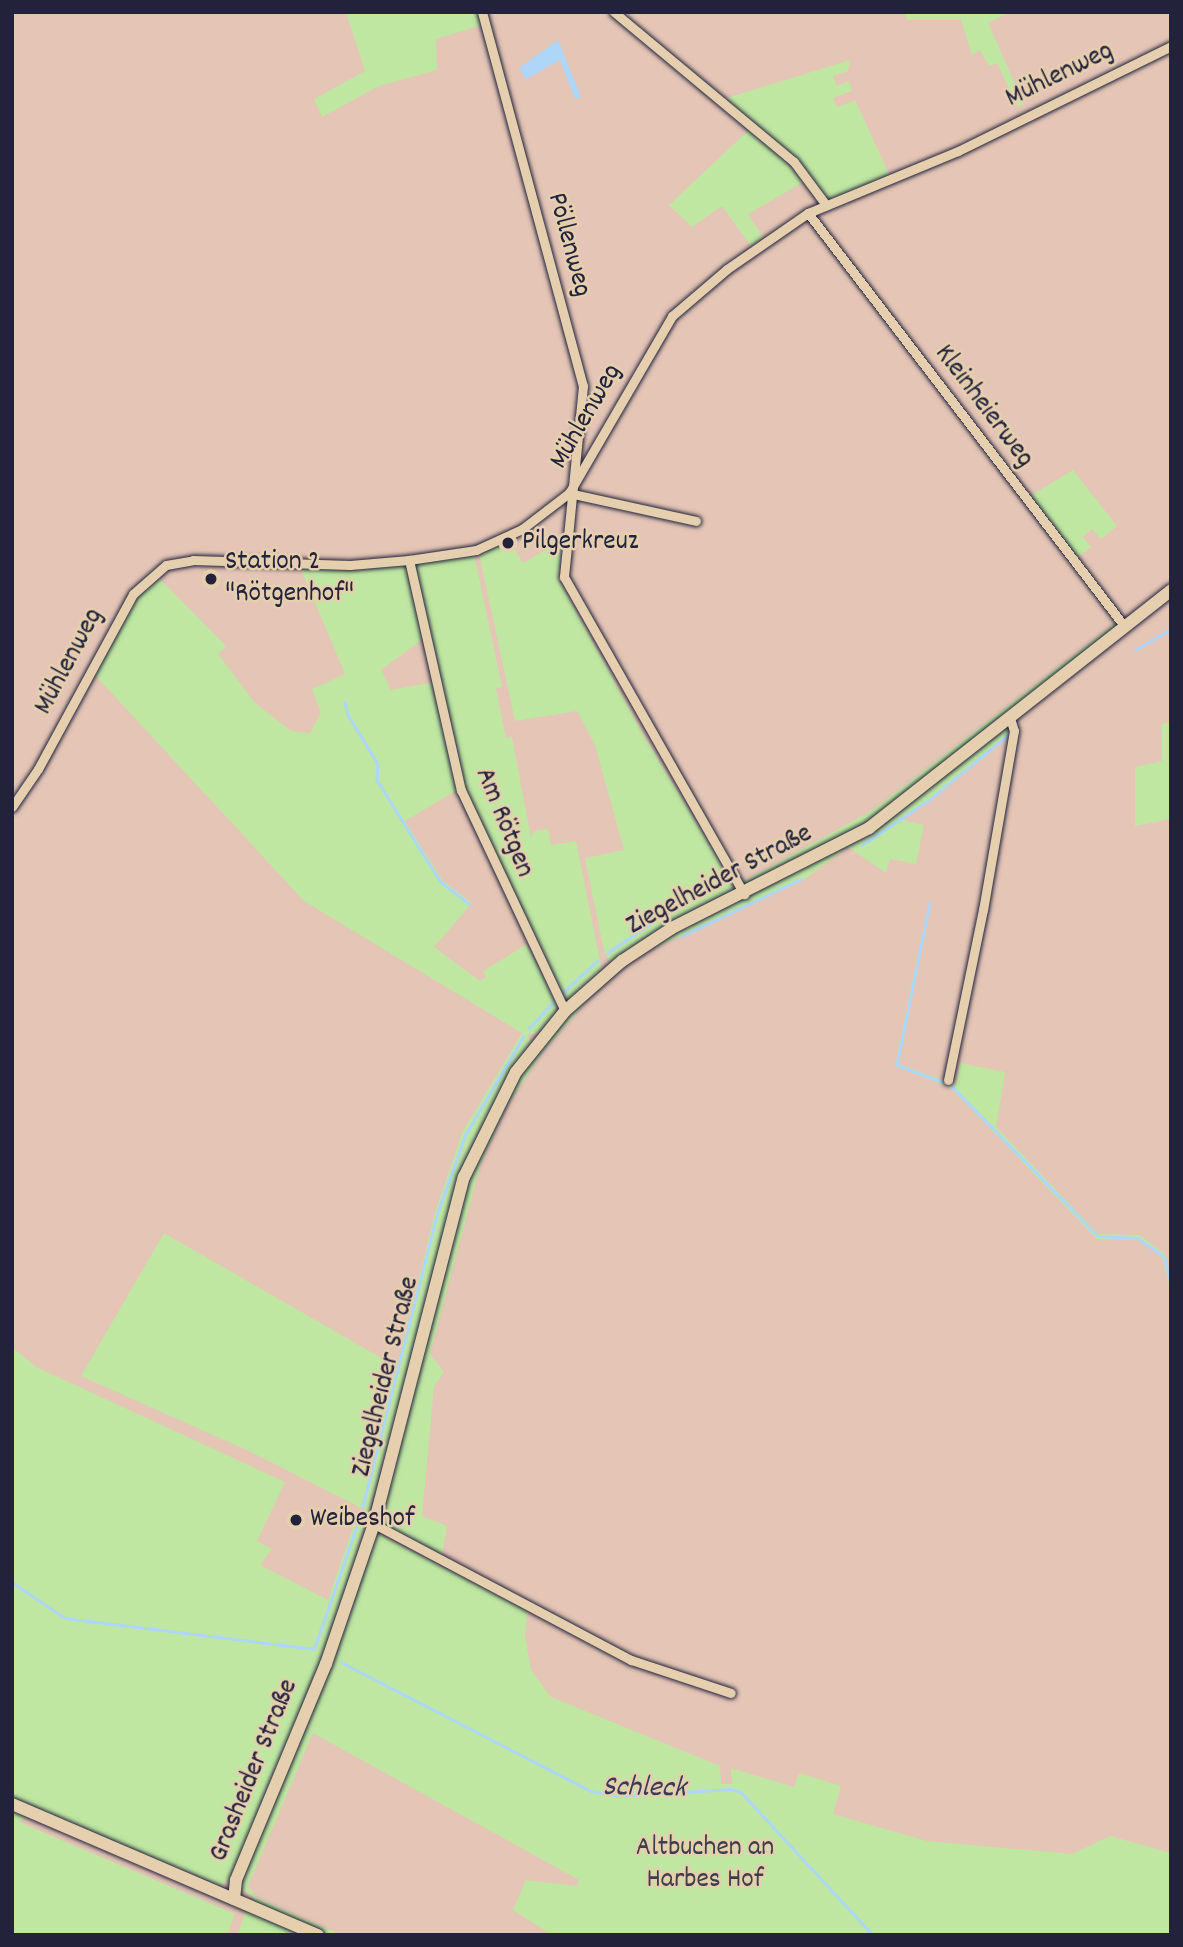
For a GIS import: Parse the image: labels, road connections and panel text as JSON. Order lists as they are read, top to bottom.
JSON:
{
  "streets": {
    "street": [
      "Mühlenweg",
      "Pöllenweg",
      "Kleinheierweg",
      "Am Rötgen",
      "Ziegelheider Straße",
      "Grasheider Straße"
    ]
  },
  "crossings": [
    ["Mühlenweg", "Pöllenweg"],
    ["Mühlenweg", "Kleinheierweg"],
    ["Mühlenweg", "Am Rötgen"],
    ["Pöllenweg", "Ziegelheider Straße"],
    ["Kleinheierweg", "Ziegelheider Straße"],
    ["Am Rötgen", "Ziegelheider Straße"],
    ["Ziegelheider Straße", "Grasheider Straße"]
  ],
  "water": ["Schleck"],
  "parks": ["Altbuchen an Harbes Hof"],
  "places": ["Pilgerkreuz", "Station 2 \"Rötgenhof\"", "Weibeshof"]
}
